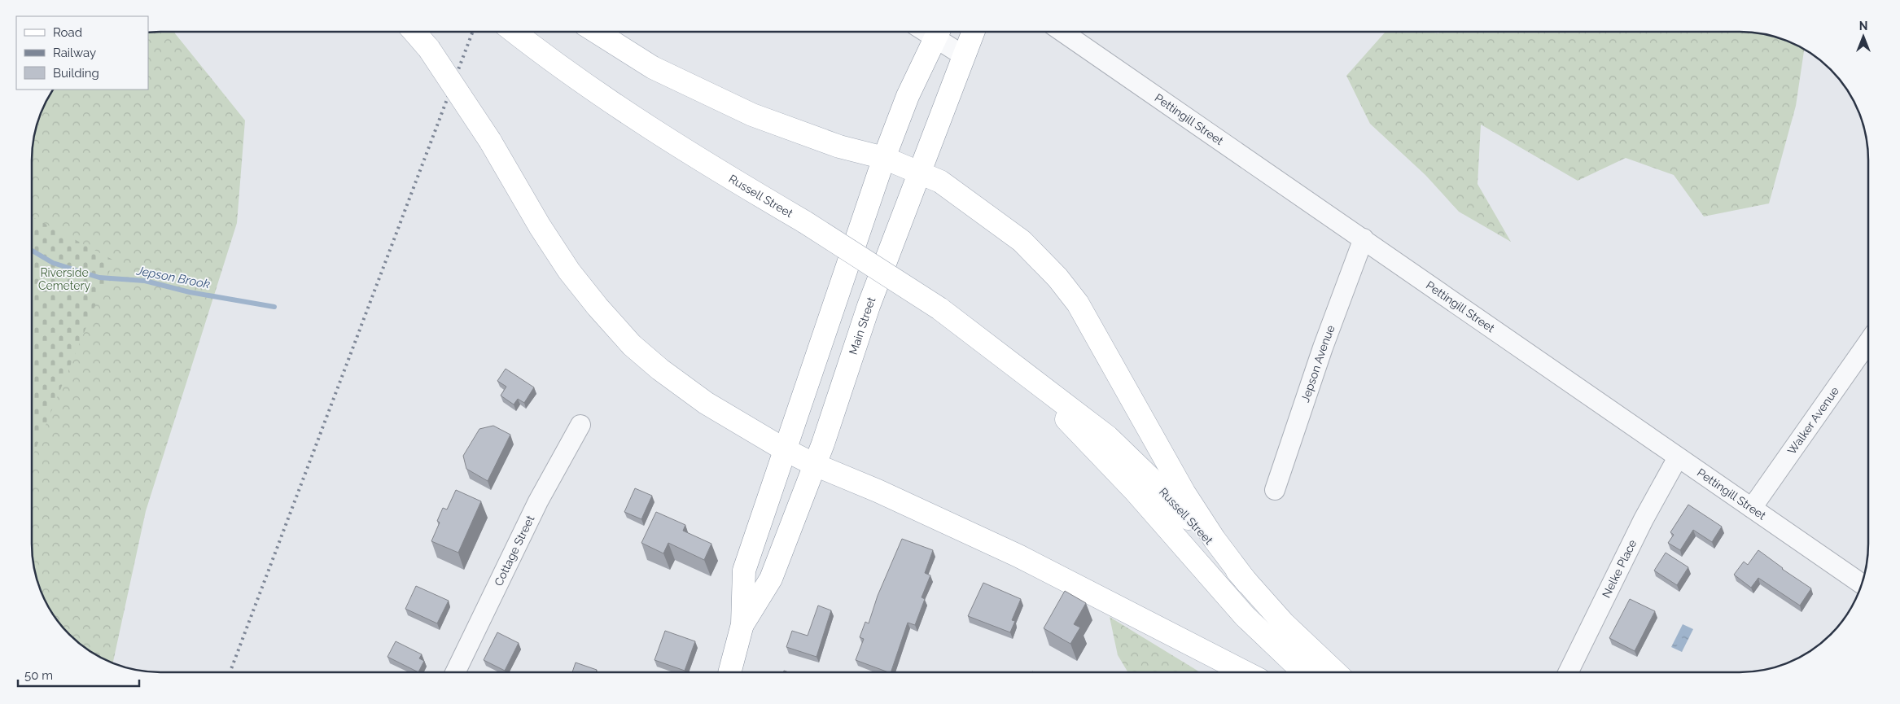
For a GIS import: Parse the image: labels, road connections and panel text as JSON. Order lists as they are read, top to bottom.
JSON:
{
  "streets": {
    "main road": ["Russell Street", "Main Street"],
    "street": [
      "Pettingill Street",
      "Jepson Avenue",
      "Walker Avenue",
      "Cottage Street",
      "Nelke Place"
    ]
  },
  "crossings": [
    ["Pettingill Street", "Jepson Avenue"],
    ["Pettingill Street", "Walker Avenue"],
    ["Pettingill Street", "Nelke Place"]
  ],
  "water": ["Jepson Brook"],
  "parks": ["Riverside Cemetery"],
  "legend": ["Road", "Railway", "Building"],
  "scale_bar": "50 m",
  "north": "top"
}
